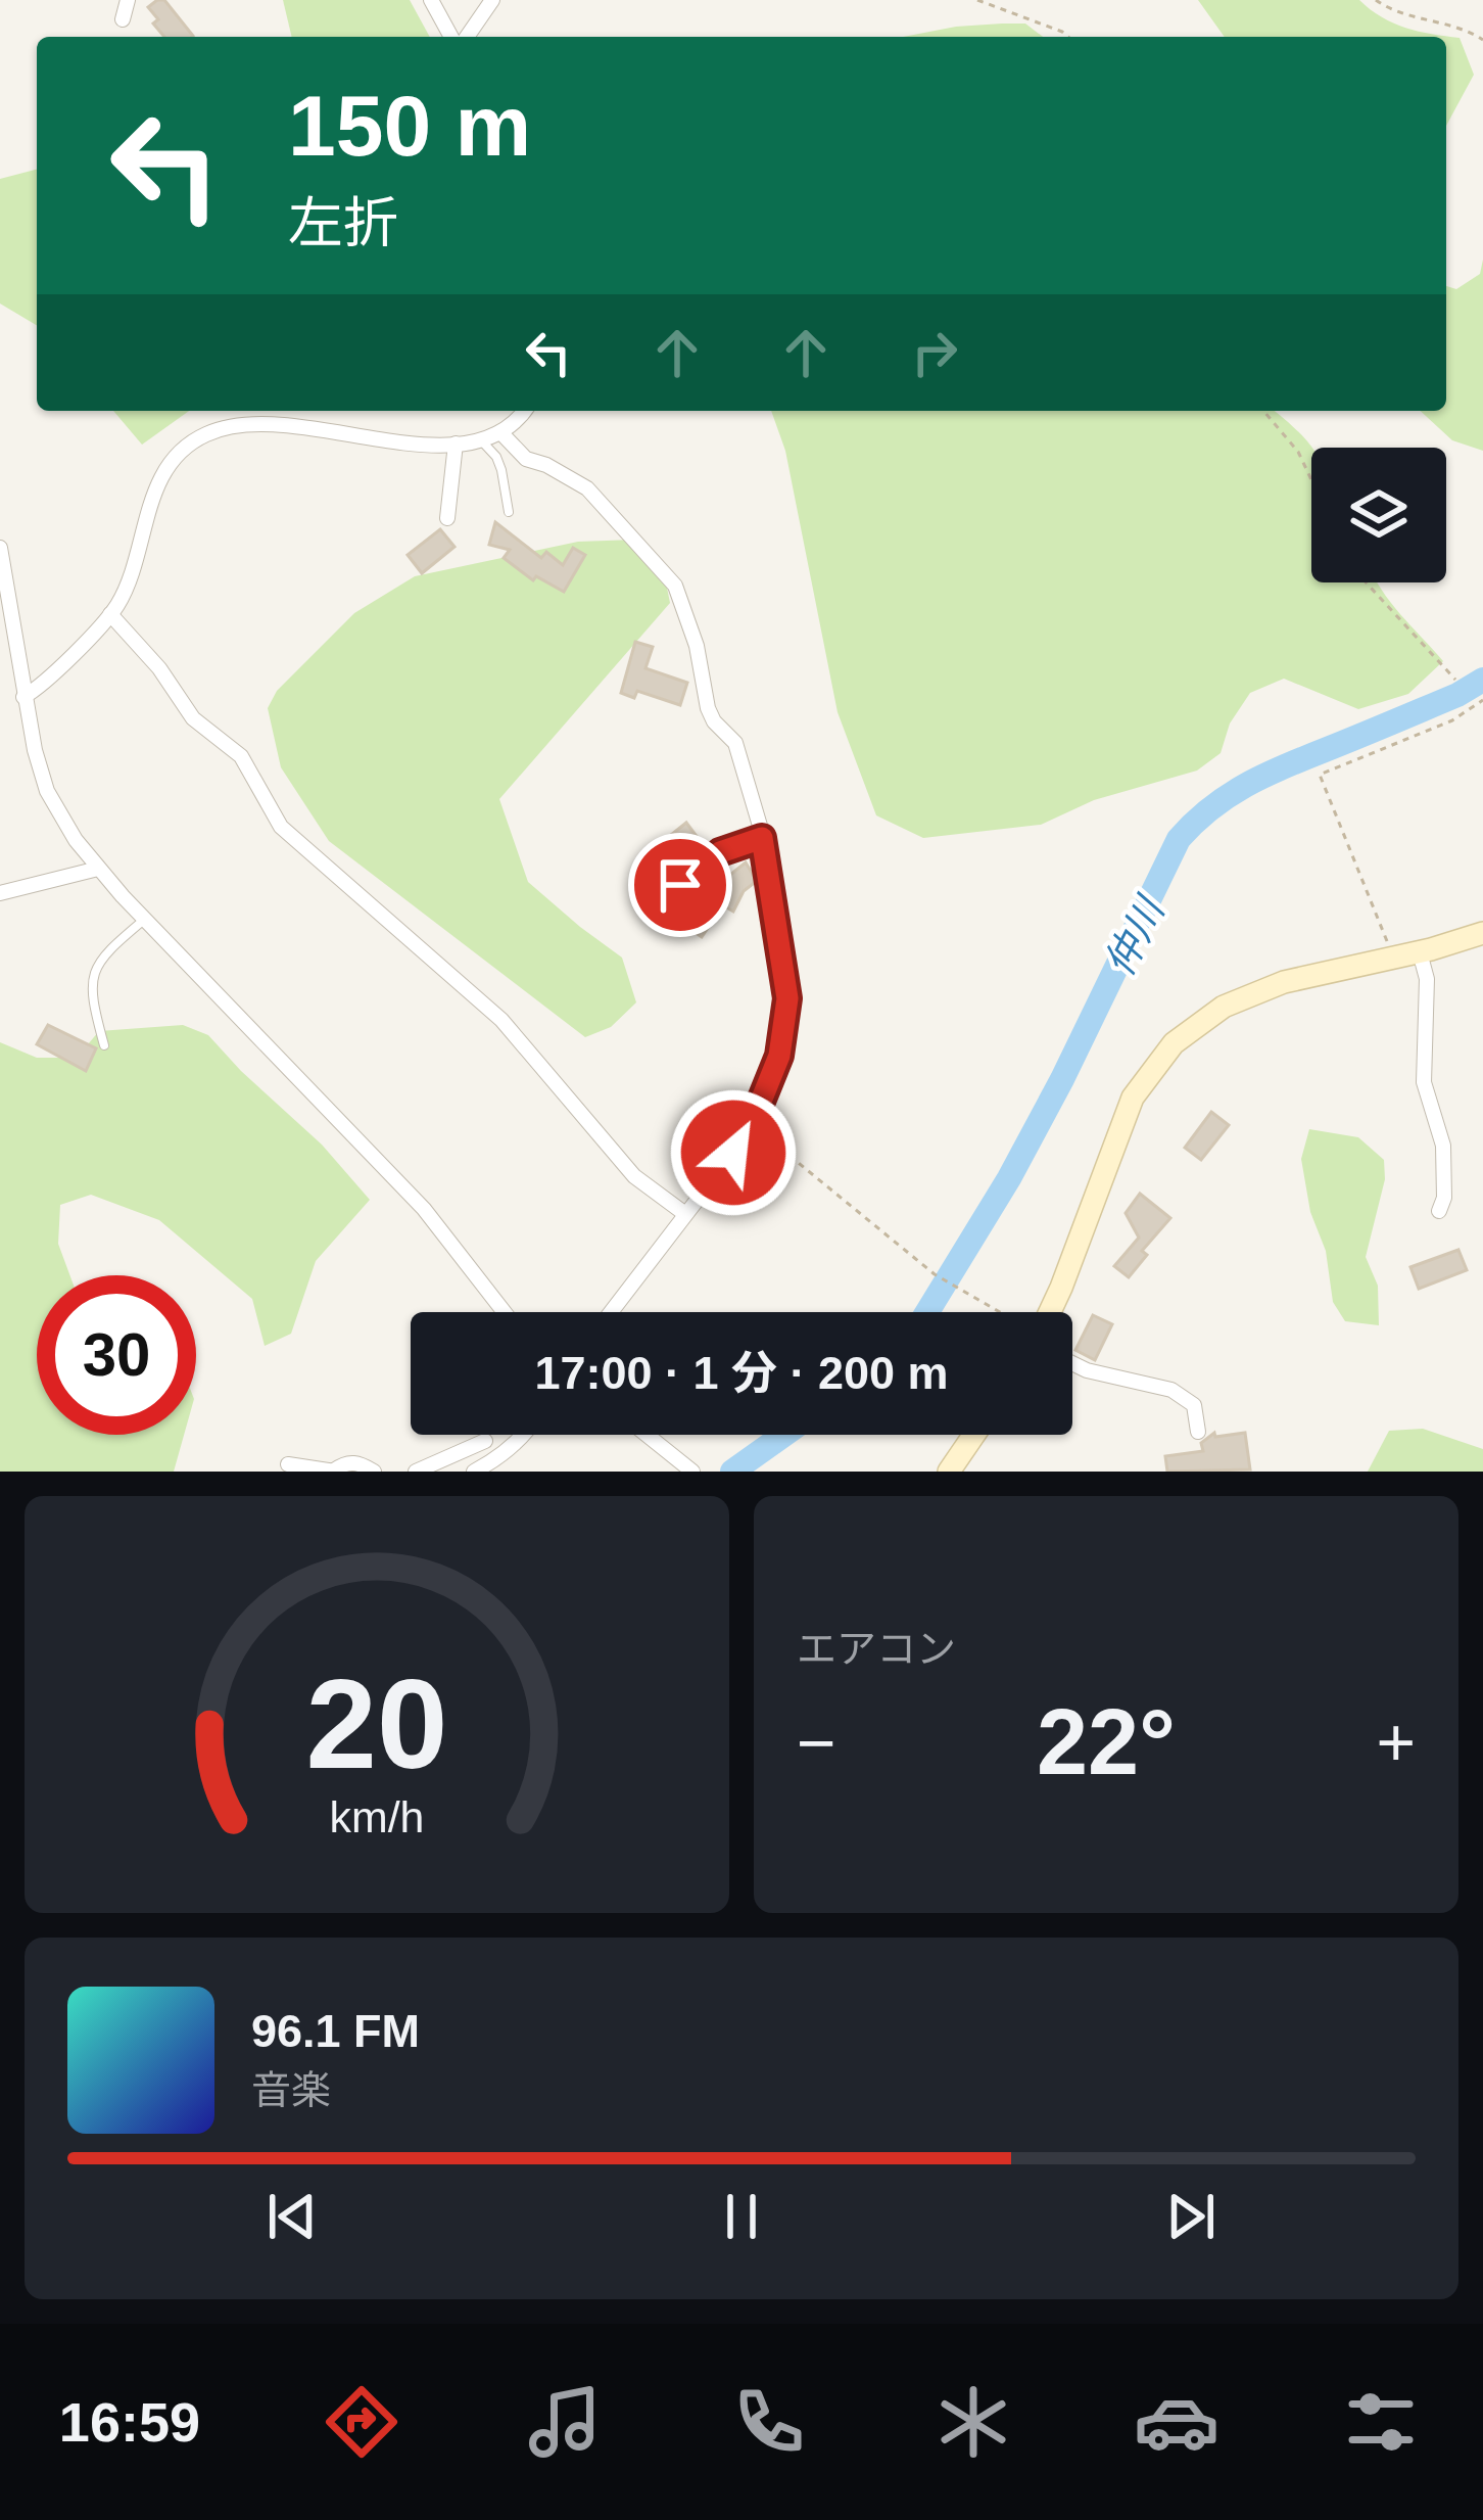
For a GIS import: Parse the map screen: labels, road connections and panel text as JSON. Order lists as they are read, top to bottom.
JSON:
{
  "water": ["仲川"],
  "page": {
    "turn": ["150 m", "左折"],
    "limit": "30",
    "trip": "17:00 · 1 分 · 200 m",
    "tile": "エアコン",
    "heat": ["−", "22°", "+"],
    "song": ["96.1 FM", "音楽"],
    "tabs": "16:59",
    "gauge": ["20", "km/h"]
  }
}
